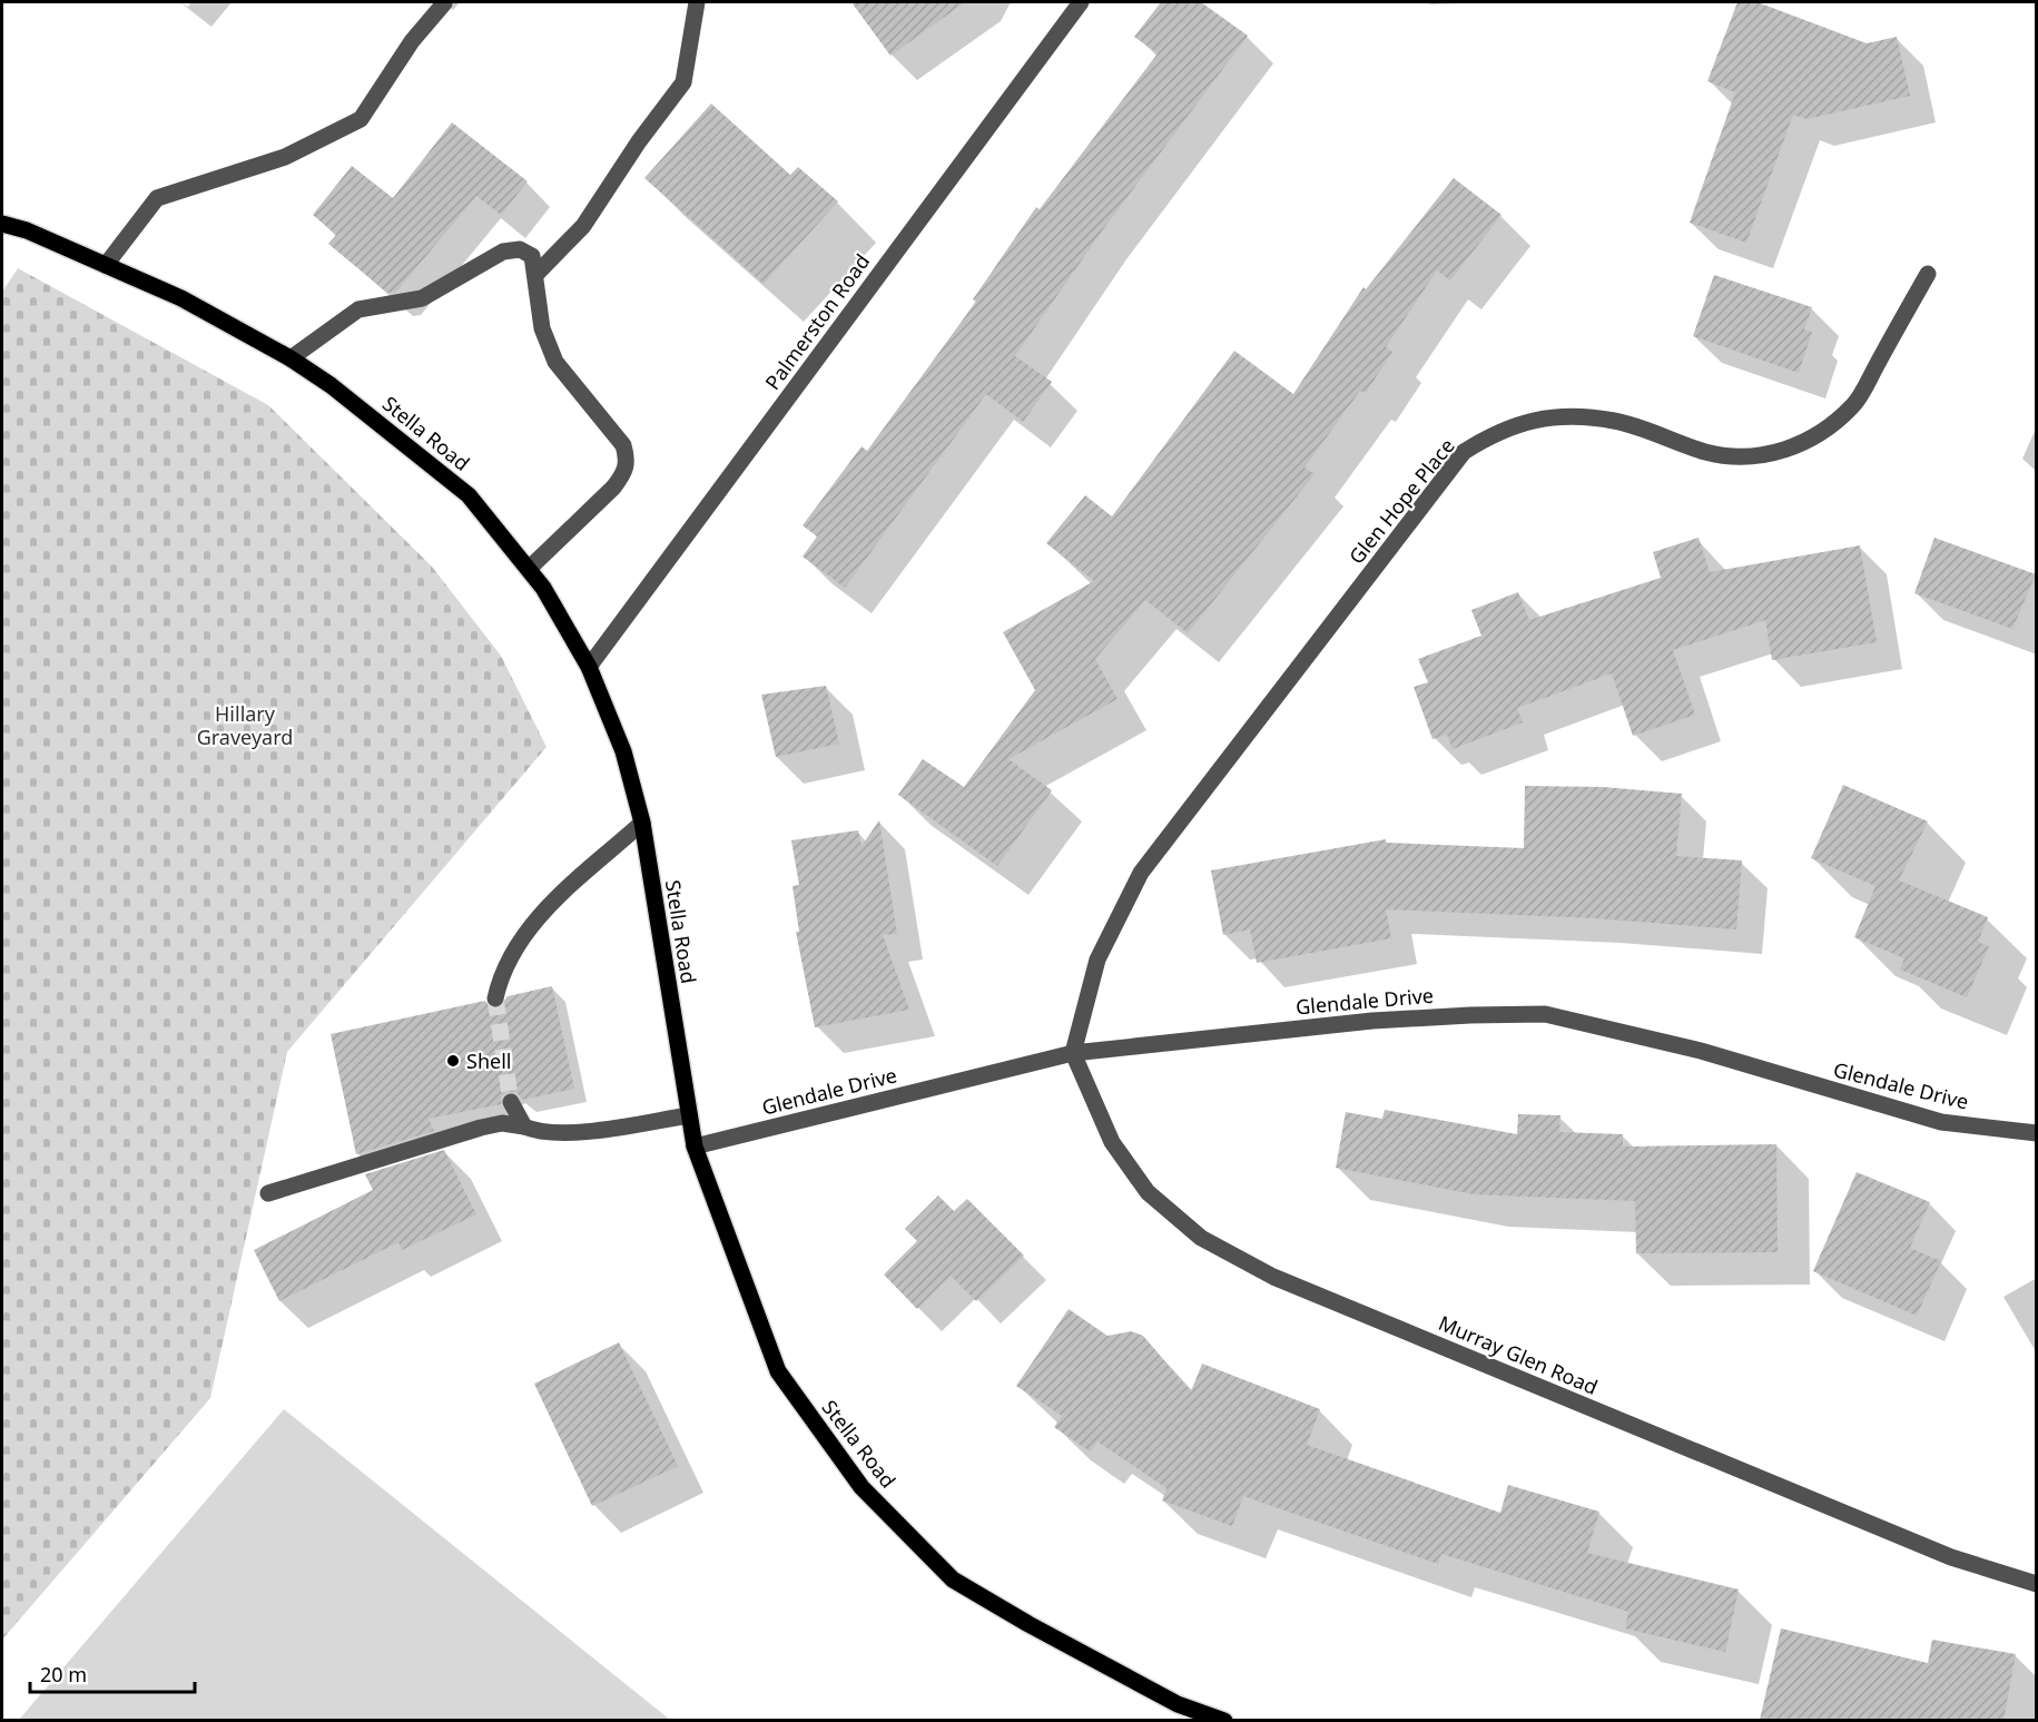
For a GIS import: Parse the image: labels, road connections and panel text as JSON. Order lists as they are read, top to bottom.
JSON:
{
  "streets": {
    "main road": ["Stella Road"],
    "street": [
      "Palmerston Road",
      "Glen Hope Place",
      "Glendale Drive",
      "Murray Glen Road"
    ]
  },
  "crossings": [
    ["Palmerston Road", "Stella Road"],
    ["Stella Road", "Glendale Drive"],
    ["Glen Hope Place", "Glendale Drive"],
    ["Glen Hope Place", "Murray Glen Road"],
    ["Glendale Drive", "Murray Glen Road"]
  ],
  "parks": ["Hillary Graveyard"],
  "places": ["Shell"],
  "scale_bar": "20 m"
}
